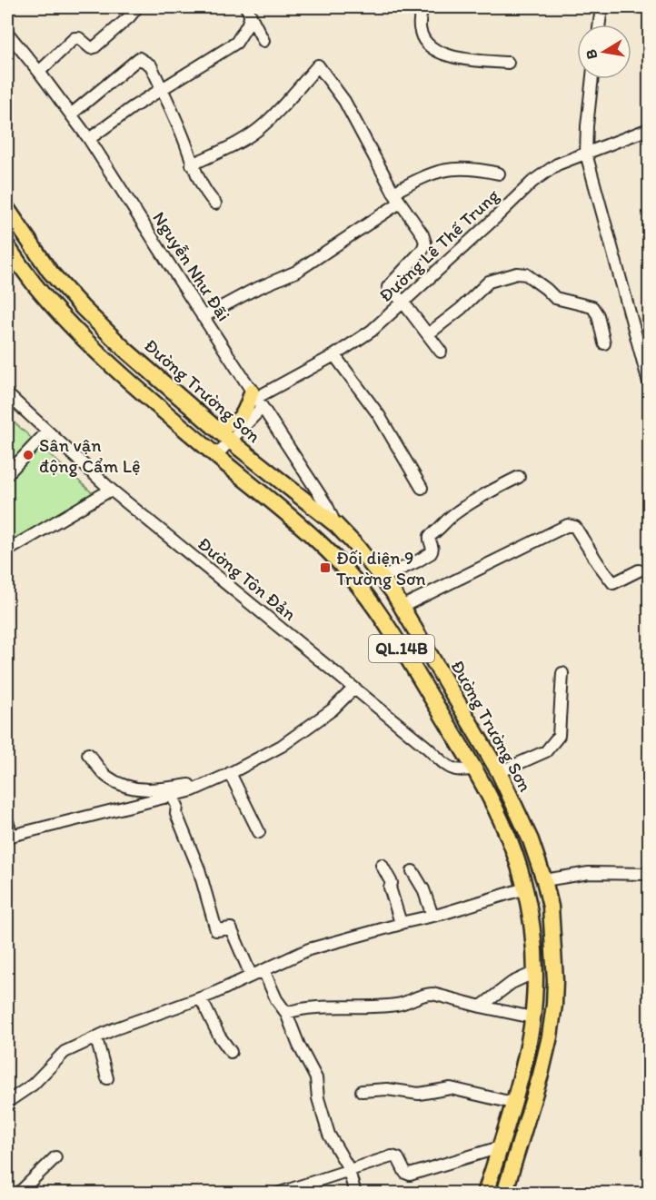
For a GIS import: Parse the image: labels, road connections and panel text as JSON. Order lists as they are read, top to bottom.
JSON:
{
  "streets": {
    "highway": ["Đường Trường Sơn", "QL.14B"],
    "street": ["Đường Lê Thế Trung", "Nguyễn Như Đãi", "Đường Tôn Đản"]
  },
  "crossings": [
    ["Đường Lê Thế Trung", "Nguyễn Như Đãi"],
    ["Đường Lê Thế Trung", "Đường Trường Sơn"],
    ["Nguyễn Như Đãi", "Đường Trường Sơn"],
    ["Đường Trường Sơn", "Đường Tôn Đản"]
  ],
  "places": {
    "other": ["Sân vận động Cẩm Lệ"],
    "transit": ["Đối diện 9 Trường Sơn"]
  },
  "north": "left"
}
